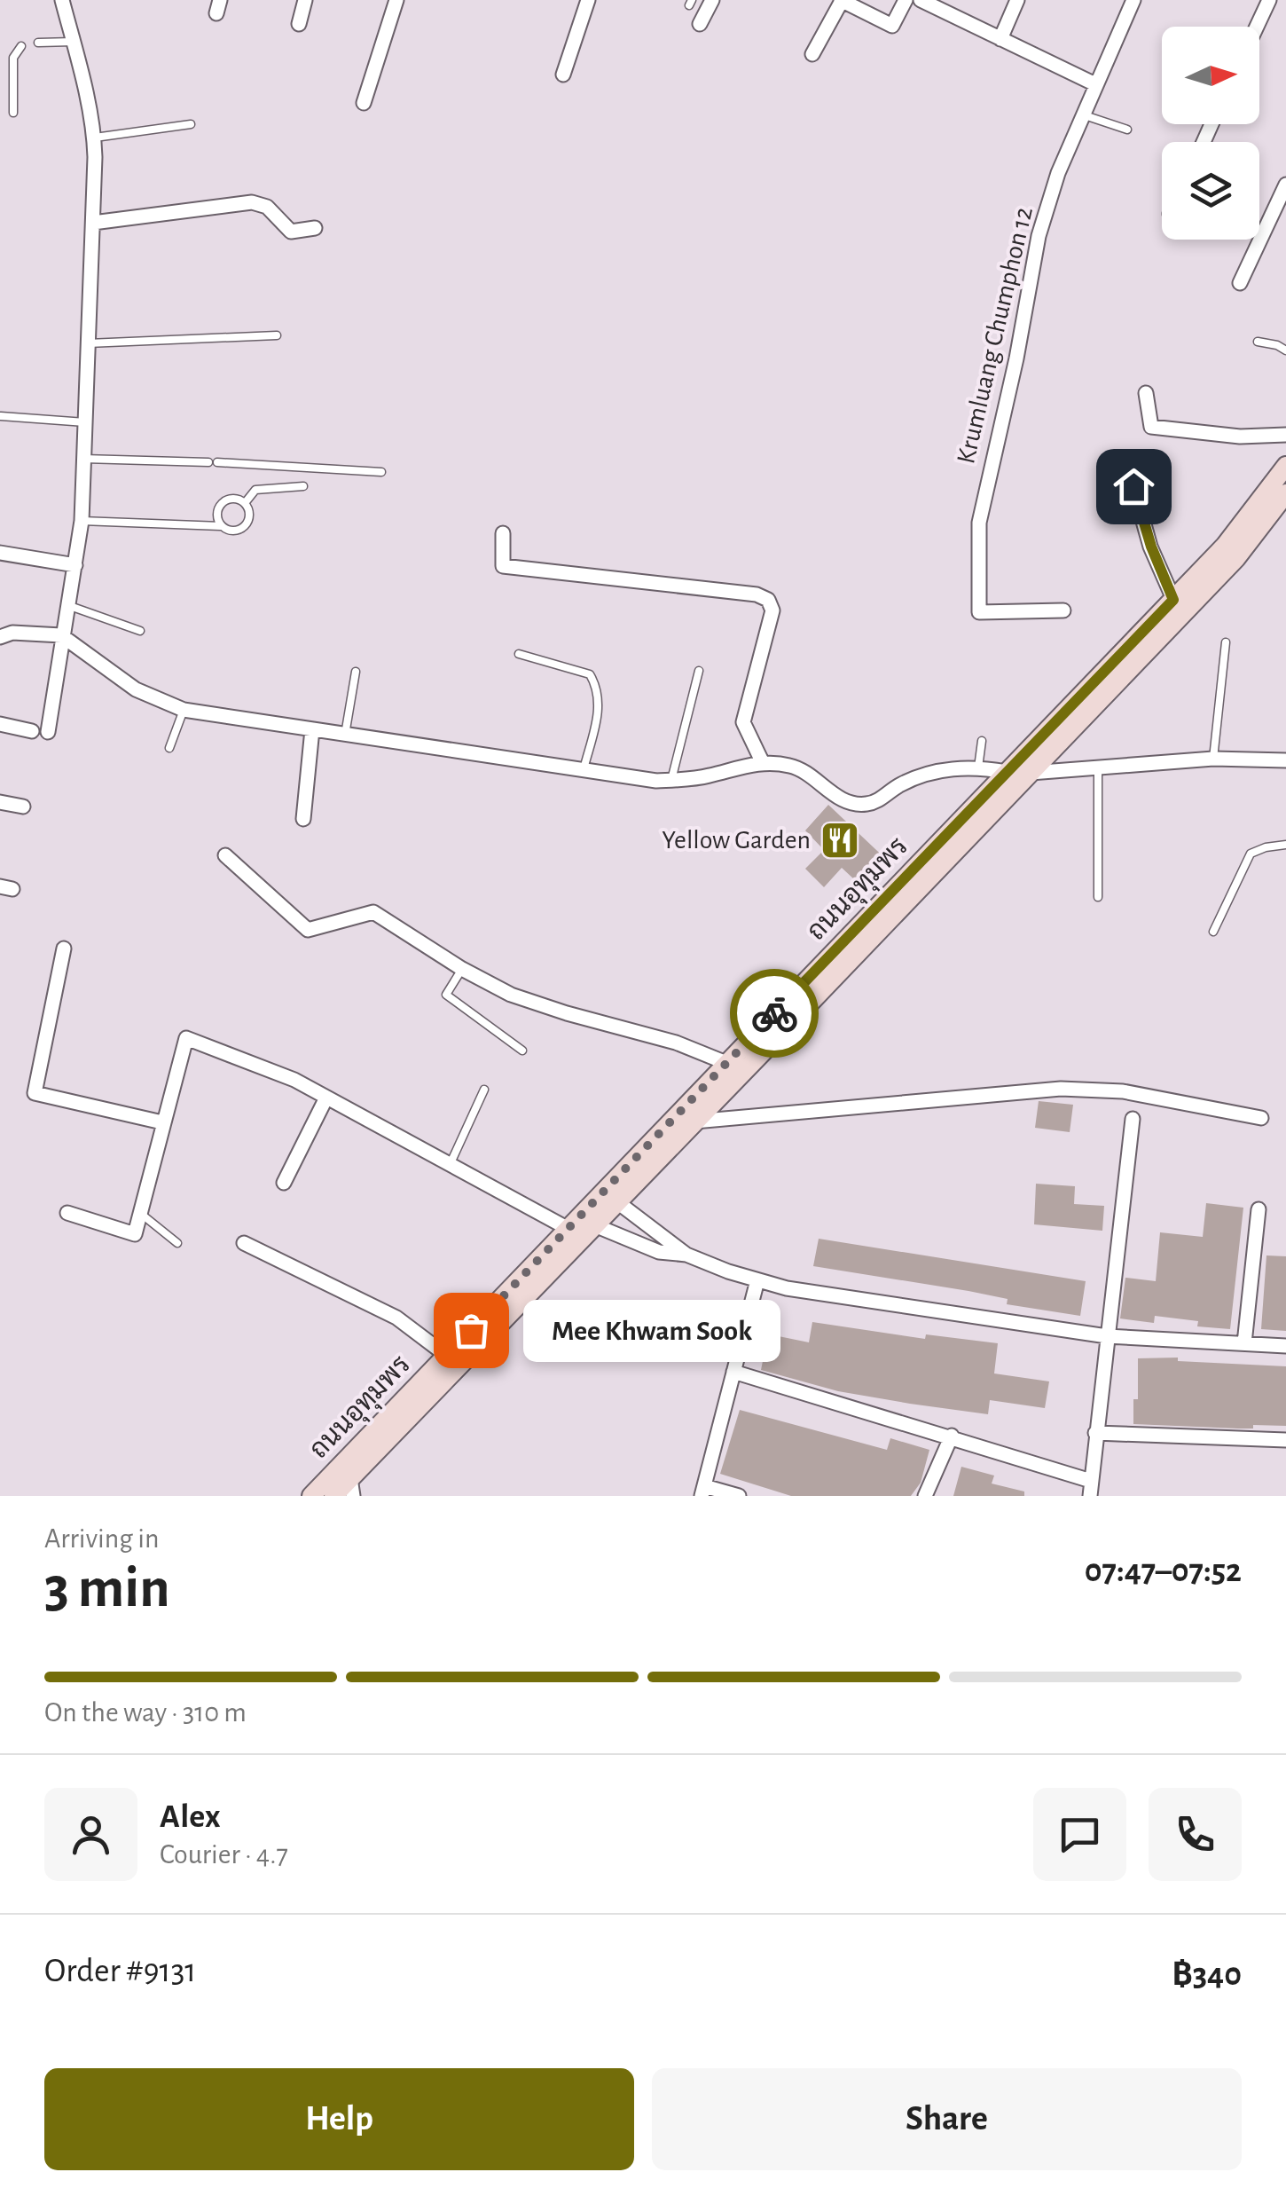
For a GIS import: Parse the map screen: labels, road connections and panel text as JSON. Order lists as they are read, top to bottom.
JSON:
{
  "streets": {
    "street": ["Krumluang Chumphon 12", "ถนนอุทุมพร"]
  },
  "places": {
    "restaurant": ["Yellow Garden"],
    "other": ["Mee Khwam Sook"]
  },
  "north": "right",
  "page": {
    "bubble": "Mee Khwam Sook",
    "heading": ["3 min", "Arriving in", "07:47–07:52"],
    "panel": [
      "Alex",
      "Courier · 4.7",
      "Order #9131",
      "฿340"
    ],
    "bar": "On the way · 310 m",
    "buttons": ["Help", "Share"]
  }
}
